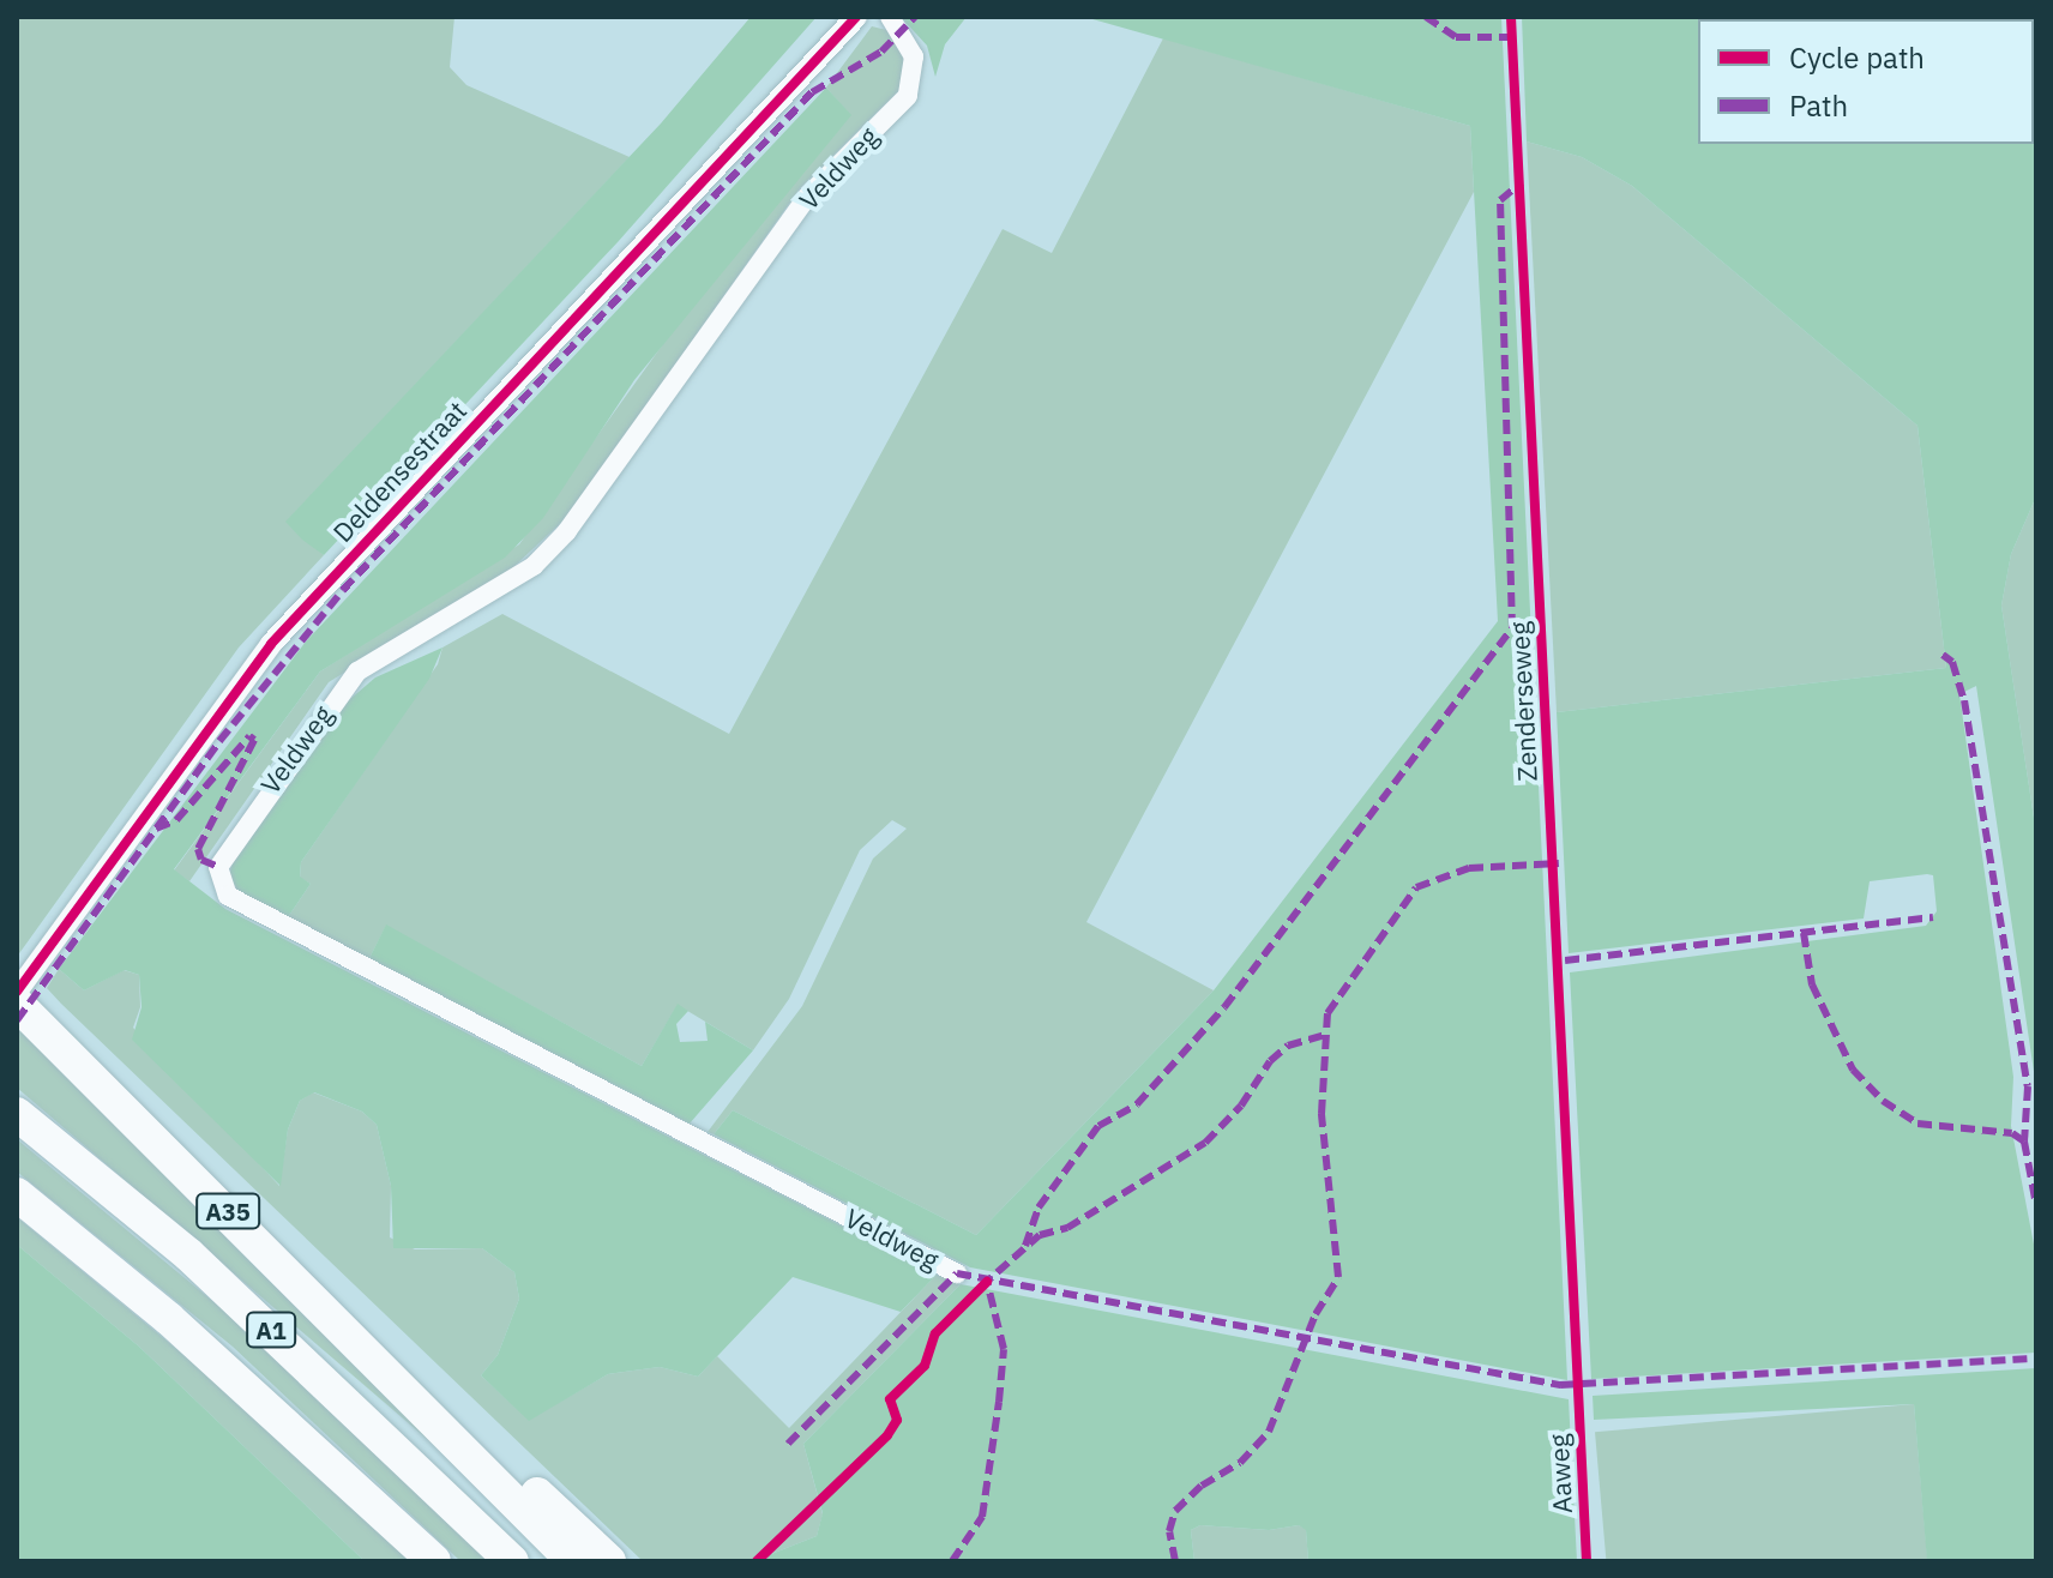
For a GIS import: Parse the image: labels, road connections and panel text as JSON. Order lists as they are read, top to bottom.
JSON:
{
  "streets": {
    "highway": ["A35", "A1"],
    "street": ["Veldweg", "Deldensestraat"],
    "cycle path": ["Zenderseweg"]
  },
  "legend": ["Cycle path", "Path"]
}
